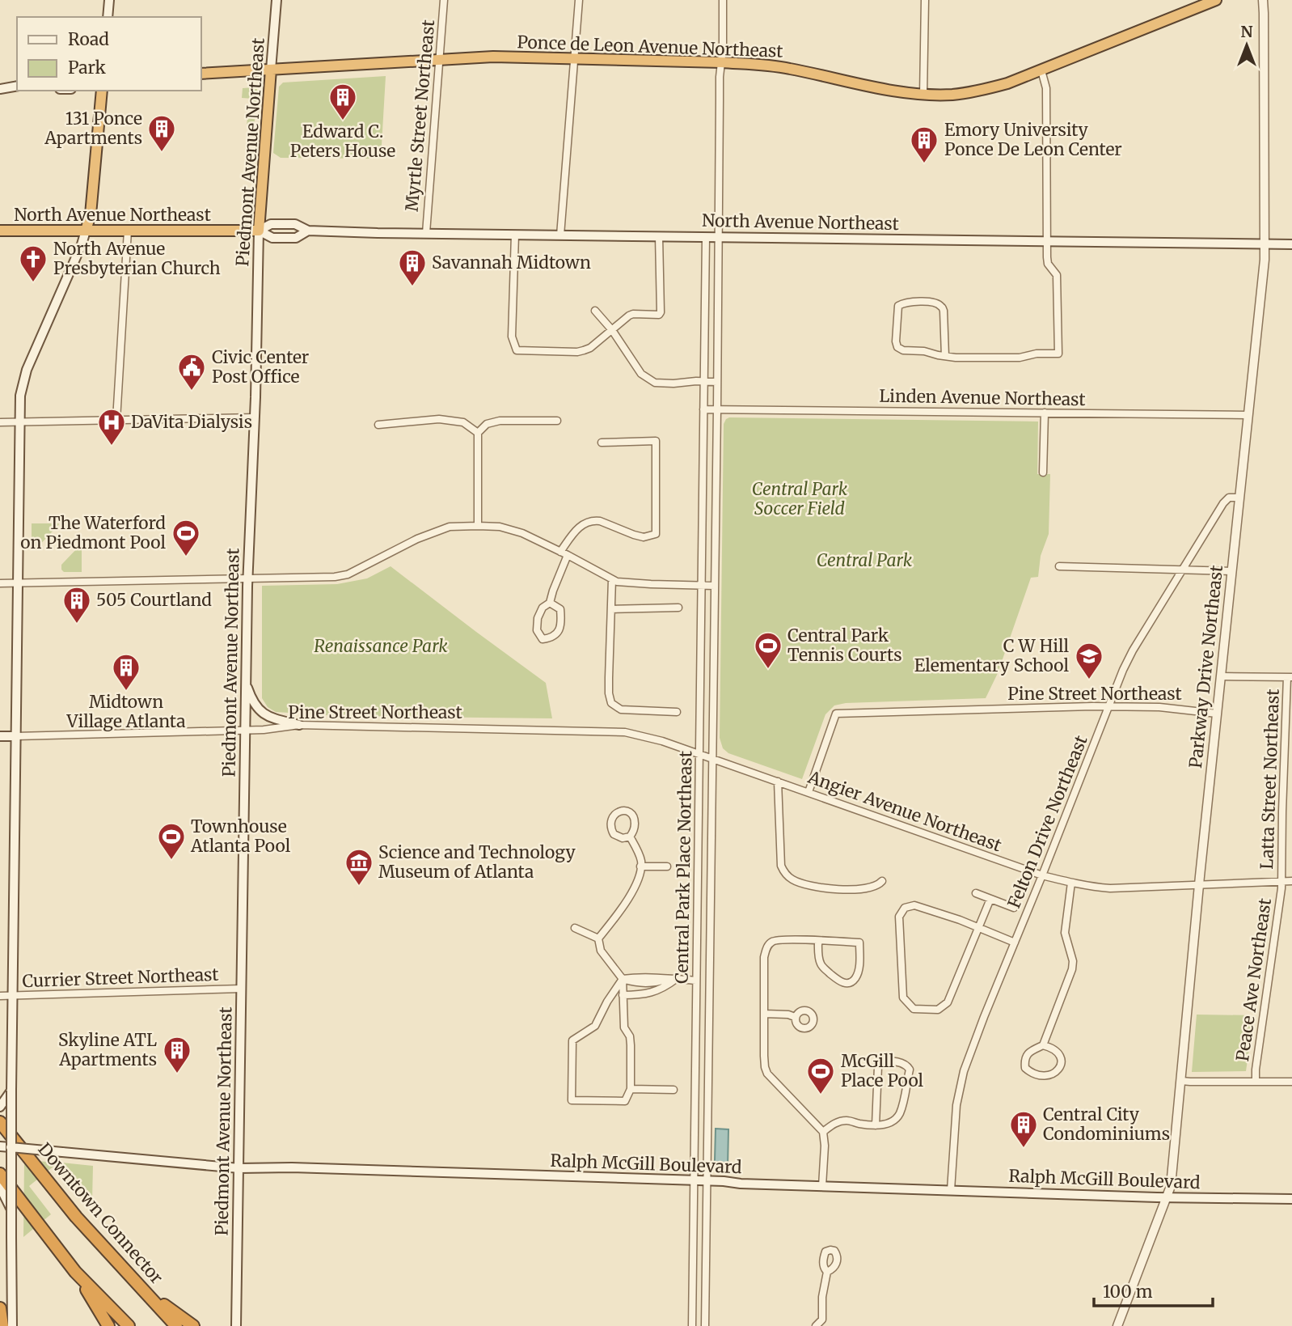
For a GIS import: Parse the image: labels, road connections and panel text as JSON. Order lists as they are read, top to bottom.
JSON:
{
  "streets": {
    "highway": [
      "Ponce de Leon Avenue Northeast",
      "Piedmont Avenue Northeast",
      "North Avenue Northeast",
      "Downtown Connector"
    ],
    "main road": ["Pine Street Northeast", "Ralph McGill Boulevard"],
    "street": [
      "Myrtle Street Northeast",
      "Linden Avenue Northeast",
      "Parkway Drive Northeast",
      "Latta Street Northeast",
      "Angier Avenue Northeast",
      "Felton Drive Northeast",
      "Central Park Place Northeast",
      "Currier Street Northeast",
      "Peace Ave Northeast"
    ]
  },
  "crossings": [
    ["Ponce de Leon Avenue Northeast", "Myrtle Street Northeast"],
    ["Ponce de Leon Avenue Northeast", "Piedmont Avenue Northeast"],
    ["Ponce de Leon Avenue Northeast", "Central Park Place Northeast"],
    ["Myrtle Street Northeast", "North Avenue Northeast"],
    ["Piedmont Avenue Northeast", "North Avenue Northeast"],
    ["Piedmont Avenue Northeast", "Pine Street Northeast"],
    ["Piedmont Avenue Northeast", "Currier Street Northeast"],
    ["Piedmont Avenue Northeast", "Ralph McGill Boulevard"],
    ["North Avenue Northeast", "Parkway Drive Northeast"],
    ["North Avenue Northeast", "Central Park Place Northeast"],
    ["Linden Avenue Northeast", "Parkway Drive Northeast"],
    ["Linden Avenue Northeast", "Central Park Place Northeast"],
    ["Parkway Drive Northeast", "Pine Street Northeast"],
    ["Parkway Drive Northeast", "Angier Avenue Northeast"],
    ["Parkway Drive Northeast", "Felton Drive Northeast"],
    ["Parkway Drive Northeast", "Ralph McGill Boulevard"],
    ["Pine Street Northeast", "Angier Avenue Northeast"],
    ["Pine Street Northeast", "Felton Drive Northeast"],
    ["Pine Street Northeast", "Central Park Place Northeast"],
    ["Latta Street Northeast", "Angier Avenue Northeast"],
    ["Latta Street Northeast", "Peace Ave Northeast"],
    ["Angier Avenue Northeast", "Felton Drive Northeast"],
    ["Angier Avenue Northeast", "Central Park Place Northeast"],
    ["Angier Avenue Northeast", "Peace Ave Northeast"],
    ["Felton Drive Northeast", "Ralph McGill Boulevard"],
    ["Central Park Place Northeast", "Ralph McGill Boulevard"]
  ],
  "parks": ["Central Park Soccer Field", "Central Park", "Renaissance Park"],
  "places": {
    "building": [
      "Edward C. Peters House",
      "131 Ponce Apartments",
      "Emory University Ponce De Leon Center",
      "Savannah Midtown",
      "505 Courtland",
      "Midtown Village Atlanta",
      "Skyline ATL Apartments",
      "Central City Condominiums"
    ],
    "church": ["North Avenue Presbyterian Church"],
    "public building": ["Civic Center Post Office"],
    "hospital": ["DaVita Dialysis"],
    "sports": [
      "The Waterford on Piedmont Pool",
      "Central Park Tennis Courts",
      "Townhouse Atlanta Pool",
      "McGill Place Pool"
    ],
    "school or university": ["C W Hill Elementary School"],
    "museum": ["Science and Technology Museum of Atlanta"]
  },
  "legend": ["Road", "Park"],
  "scale_bar": "100 m",
  "north": "top"
}
